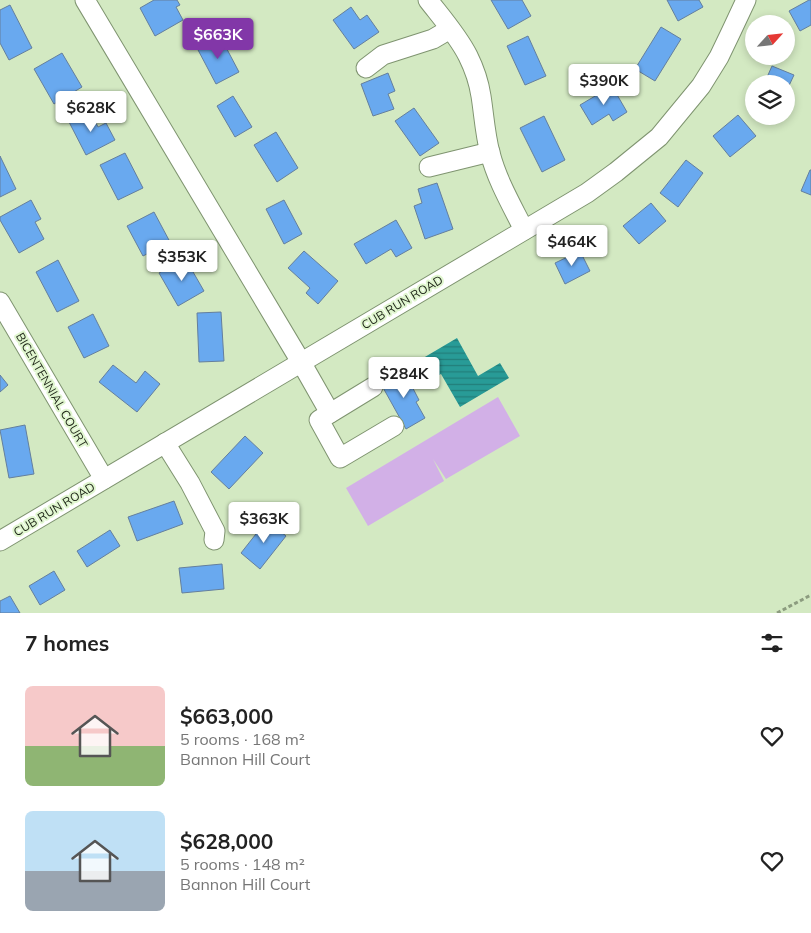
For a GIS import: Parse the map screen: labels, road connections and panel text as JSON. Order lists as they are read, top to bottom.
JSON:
{
  "streets": {
    "street": ["CUB RUN ROAD", "BICENTENNIAL COURT"]
  },
  "crossings": [
    ["CUB RUN ROAD", "BICENTENNIAL COURT"]
  ],
  "north": "top right",
  "page": {
    "price": [
      "$663K",
      "$390K",
      "$628K",
      "$464K",
      "$353K",
      "$284K",
      "$363K"
    ],
    "heading": "7 homes",
    "list": [
      {
        "name": "$663,000",
        "note": "5 rooms · 168 m² · Bannon Hill Court"
      },
      {
        "name": "$628,000",
        "note": "5 rooms · 148 m² · Bannon Hill Court"
      }
    ]
  }
}
